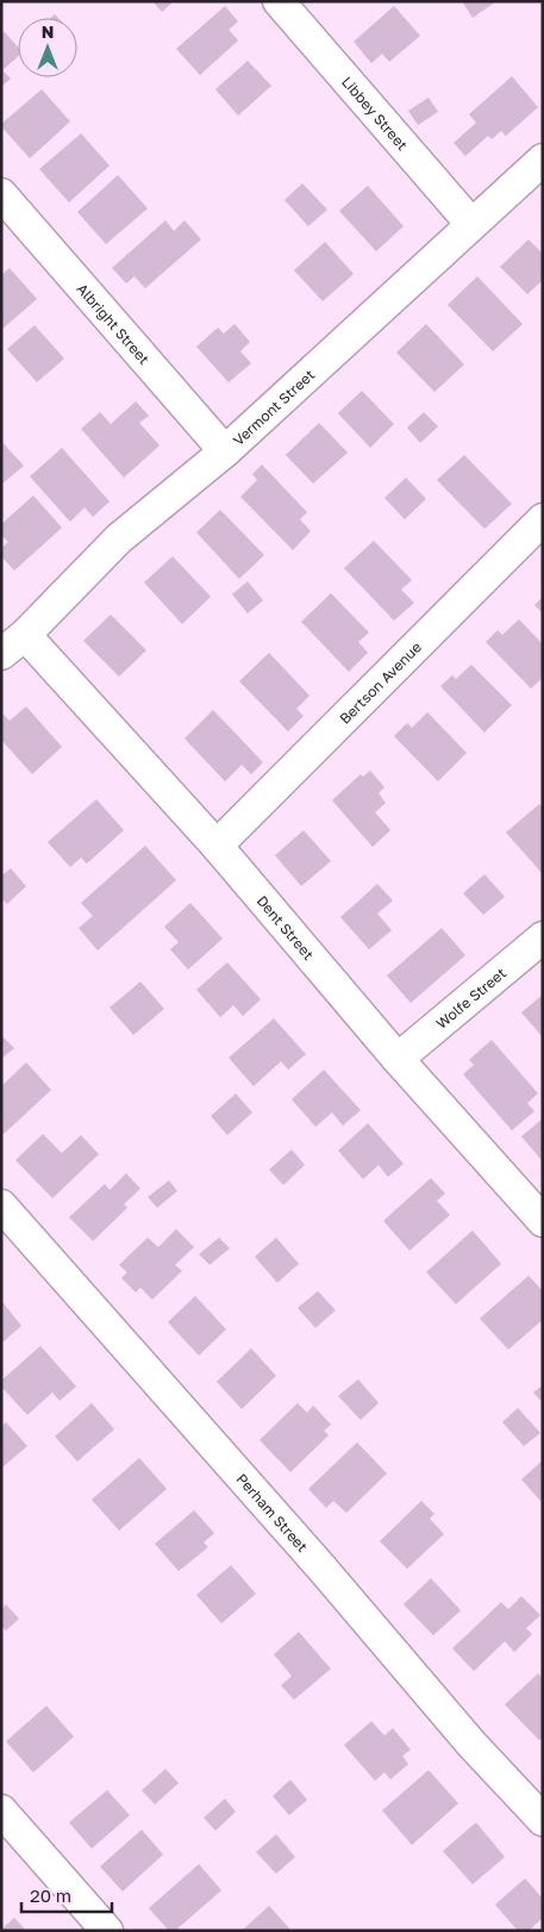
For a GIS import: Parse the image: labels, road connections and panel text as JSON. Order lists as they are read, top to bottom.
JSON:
{
  "streets": {
    "street": [
      "Libbey Street",
      "Albright Street",
      "Vermont Street",
      "Bertson Avenue",
      "Dent Street",
      "Wolfe Street",
      "Perham Street"
    ]
  },
  "crossings": [
    ["Libbey Street", "Vermont Street"],
    ["Albright Street", "Vermont Street"],
    ["Vermont Street", "Dent Street"],
    ["Bertson Avenue", "Dent Street"],
    ["Dent Street", "Wolfe Street"]
  ],
  "scale_bar": "20 m",
  "north": "top"
}
